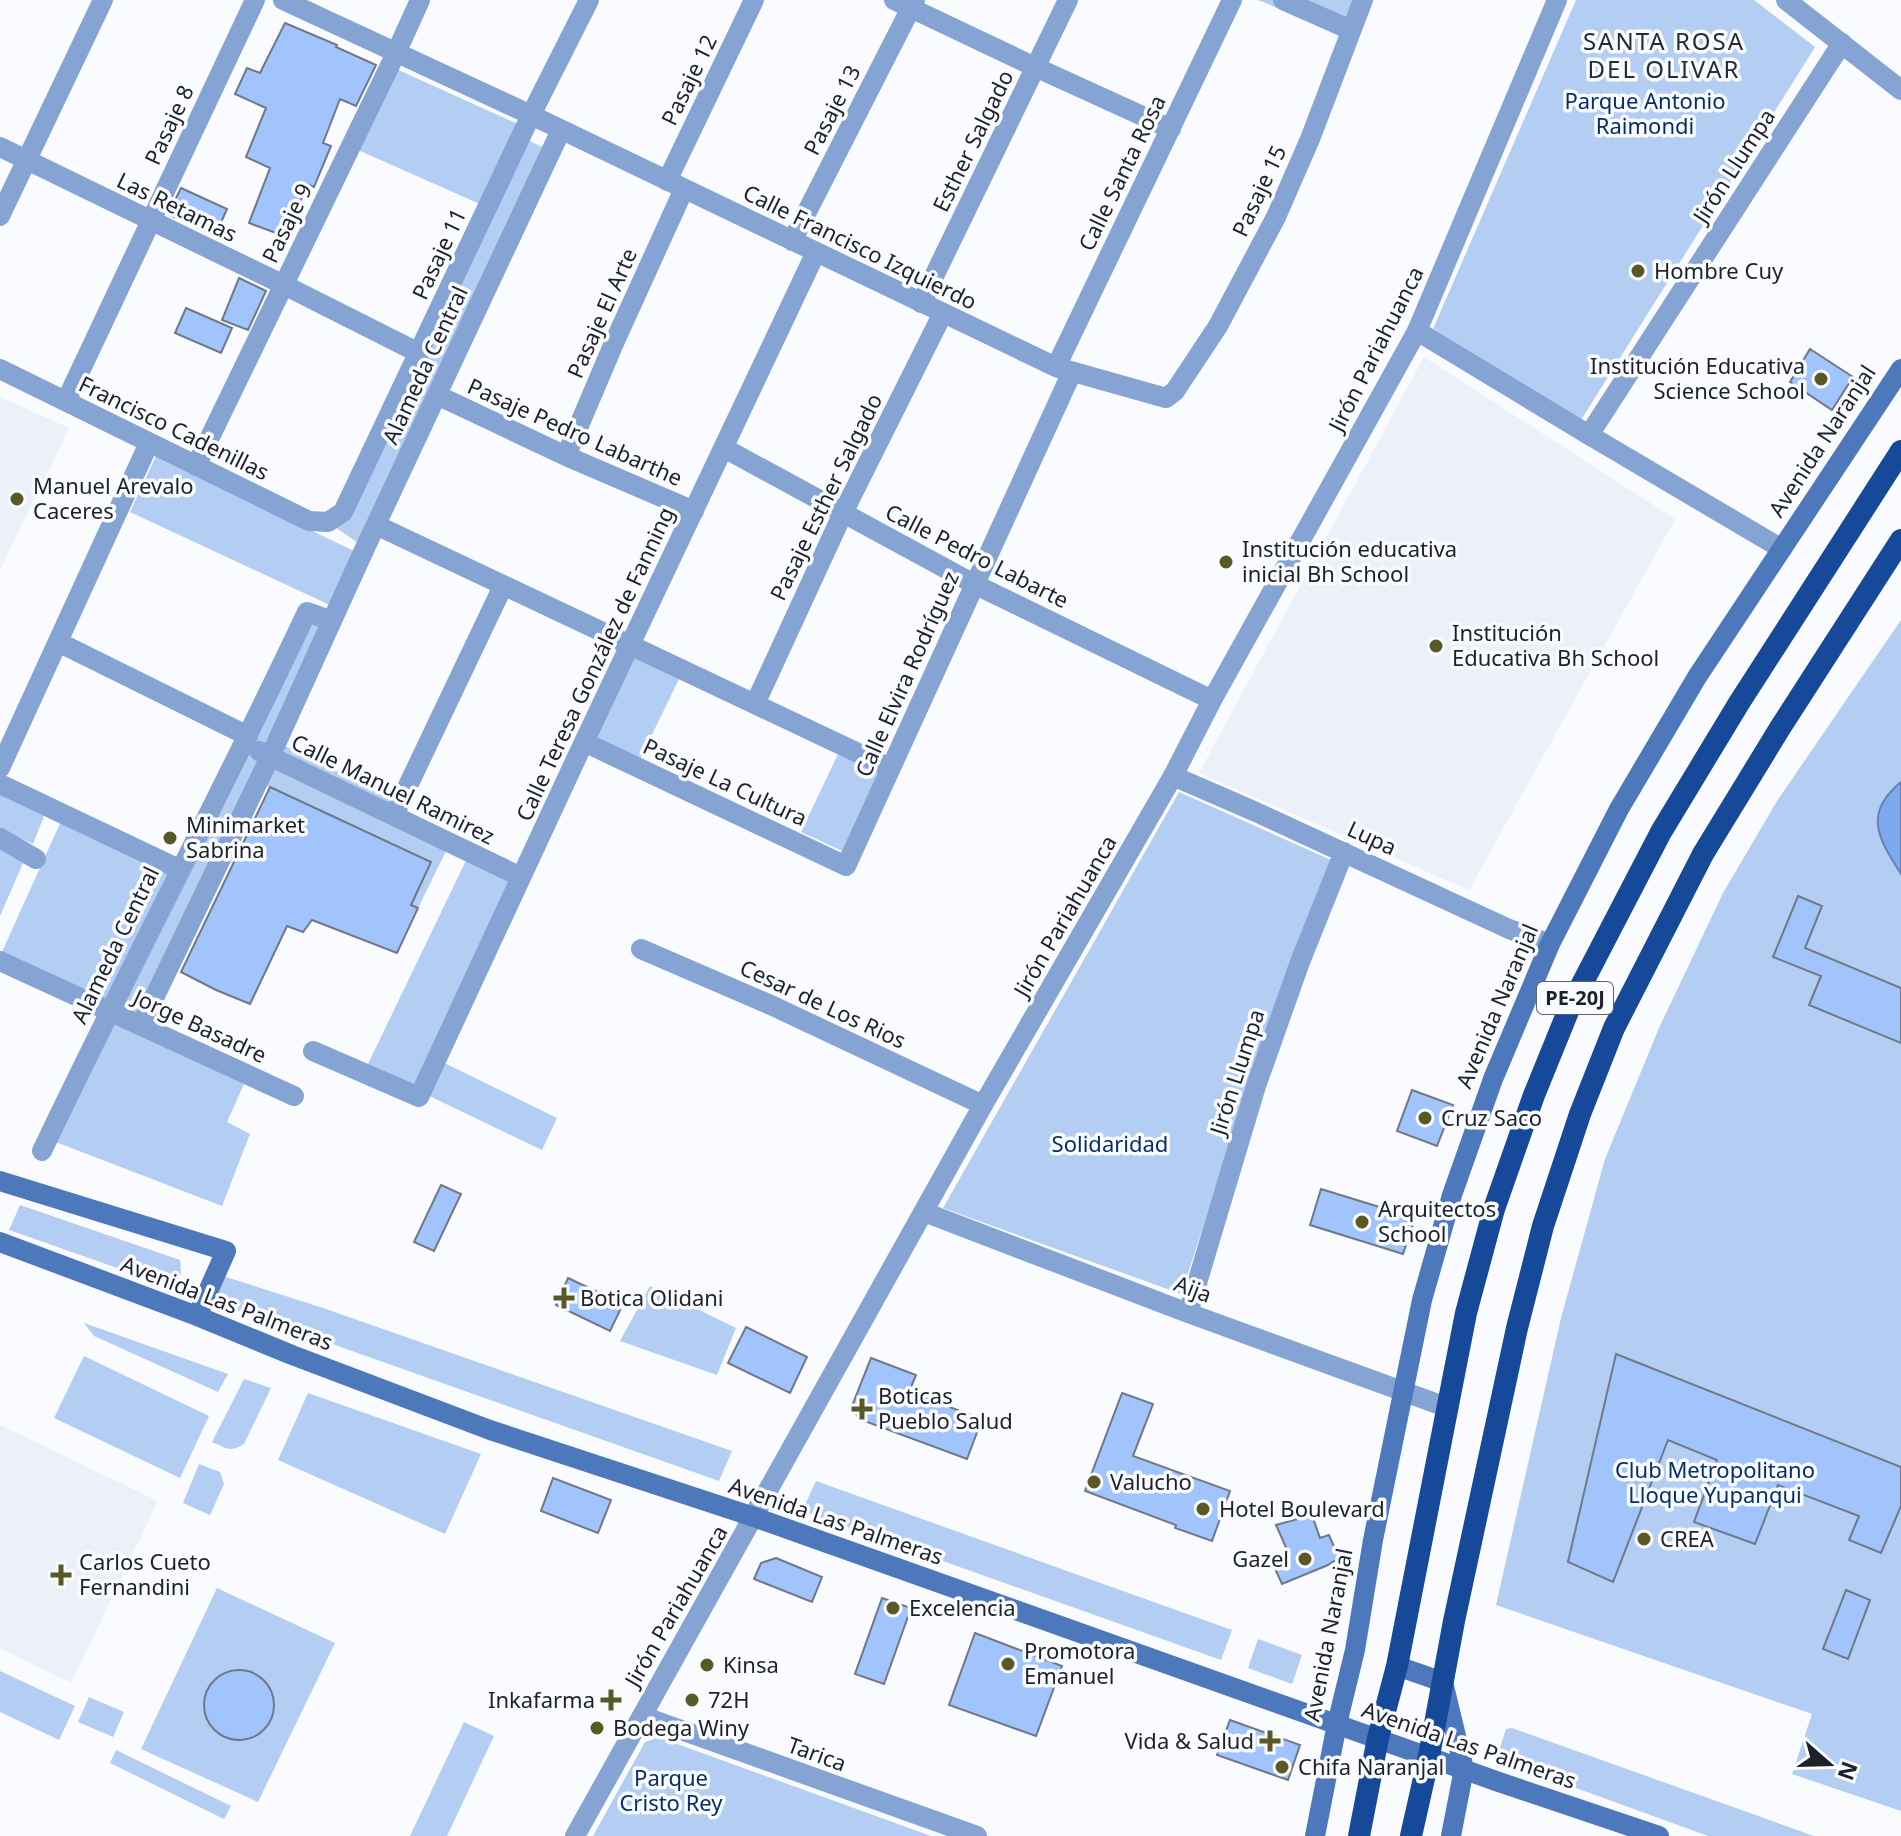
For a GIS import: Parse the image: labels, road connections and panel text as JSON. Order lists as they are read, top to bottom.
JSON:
{
  "streets": {
    "highway": ["PE-20J"],
    "main road": ["Avenida Naranjal", "Avenida Las Palmeras"],
    "street": [
      "Pasaje 12",
      "Pasaje 13",
      "Pasaje 8",
      "Esther Salgado",
      "Jirón Llumpa",
      "Calle Santa Rosa",
      "Pasaje 15",
      "Las Retamas",
      "Pasaje 9",
      "Calle Francisco Izquierdo",
      "Pasaje 11",
      "Pasaje El Arte",
      "Jirón Pariahuanca",
      "Alameda Central",
      "Francisco Cadenillas",
      "Pasaje Pedro Labarthe",
      "Pasaje Esther Salgado",
      "Calle Pedro Labarte",
      "Calle Teresa González de Fanning",
      "Calle Elvira Rodríguez",
      "Pasaje La Cultura",
      "Calle Manuel Ramirez",
      "Lupa",
      "Cesar de Los Rios",
      "Jorge Basadre",
      "Aija",
      "Tarica"
    ]
  },
  "crossings": [
    ["Pasaje 12", "Calle Francisco Izquierdo"],
    ["Pasaje 12", "Pasaje El Arte"],
    ["Pasaje 13", "Calle Francisco Izquierdo"],
    ["Pasaje 8", "Las Retamas"],
    ["Pasaje 8", "Francisco Cadenillas"],
    ["Esther Salgado", "Calle Francisco Izquierdo"],
    ["Jirón Llumpa", "Lupa"],
    ["Jirón Llumpa", "Aija"],
    ["Calle Santa Rosa", "Calle Francisco Izquierdo"],
    ["Calle Santa Rosa", "Calle Elvira Rodríguez"],
    ["Pasaje 15", "Calle Francisco Izquierdo"],
    ["Las Retamas", "Pasaje 9"],
    ["Las Retamas", "Pasaje 11"],
    ["Pasaje 9", "Calle Francisco Izquierdo"],
    ["Pasaje 9", "Francisco Cadenillas"],
    ["Calle Francisco Izquierdo", "Pasaje 11"],
    ["Calle Francisco Izquierdo", "Pasaje El Arte"],
    ["Calle Francisco Izquierdo", "Alameda Central"],
    ["Calle Francisco Izquierdo", "Pasaje Esther Salgado"],
    ["Calle Francisco Izquierdo", "Calle Teresa González de Fanning"],
    ["Calle Francisco Izquierdo", "Calle Elvira Rodríguez"],
    ["Pasaje 11", "Francisco Cadenillas"],
    ["Pasaje El Arte", "Pasaje Pedro Labarthe"],
    ["Jirón Pariahuanca", "Calle Pedro Labarte"],
    ["Jirón Pariahuanca", "Lupa"],
    ["Jirón Pariahuanca", "Cesar de Los Rios"],
    ["Jirón Pariahuanca", "Aija"],
    ["Jirón Pariahuanca", "Avenida Las Palmeras"],
    ["Jirón Pariahuanca", "Tarica"],
    ["Alameda Central", "Pasaje Pedro Labarthe"],
    ["Alameda Central", "Calle Manuel Ramirez"],
    ["Alameda Central", "Jorge Basadre"],
    ["Pasaje Pedro Labarthe", "Calle Teresa González de Fanning"],
    ["Avenida Naranjal", "Lupa"],
    ["Avenida Naranjal", "Aija"],
    ["Avenida Naranjal", "Avenida Las Palmeras"],
    ["Pasaje Esther Salgado", "Calle Pedro Labarte"],
    ["Calle Pedro Labarte", "Calle Teresa González de Fanning"],
    ["Calle Pedro Labarte", "Calle Elvira Rodríguez"],
    ["Calle Teresa González de Fanning", "Pasaje La Cultura"],
    ["Calle Teresa González de Fanning", "Calle Manuel Ramirez"],
    ["Calle Elvira Rodríguez", "Pasaje La Cultura"],
    ["PE-20J", "Aija"],
    ["PE-20J", "Avenida Las Palmeras"]
  ],
  "districts": ["SANTA ROSA DEL OLIVAR"],
  "parks": [
    "Parque Antonio Raimondi",
    "Solidaridad",
    "Club Metropolitano Lloque Yupanqui",
    "Parque Cristo Rey"
  ],
  "places": {
    "other": [
      "Hombre Cuy",
      "Institución Educativa Science School",
      "Manuel Arevalo Caceres",
      "Institución educativa inicial Bh School",
      "Institución Educativa Bh School",
      "Minimarket Sabrina",
      "Cruz Saco",
      "Arquitectos School",
      "Valucho",
      "Hotel Boulevard",
      "CREA",
      "Gazel",
      "Excelencia",
      "Promotora Emanuel",
      "Kinsa",
      "72H",
      "Bodega Winy",
      "Chifa Naranjal"
    ],
    "health": [
      "Botica Olidani",
      "Boticas Pueblo Salud",
      "Carlos Cueto Fernandini",
      "Inkafarma",
      "Vida & Salud"
    ]
  },
  "north": "right"
}
